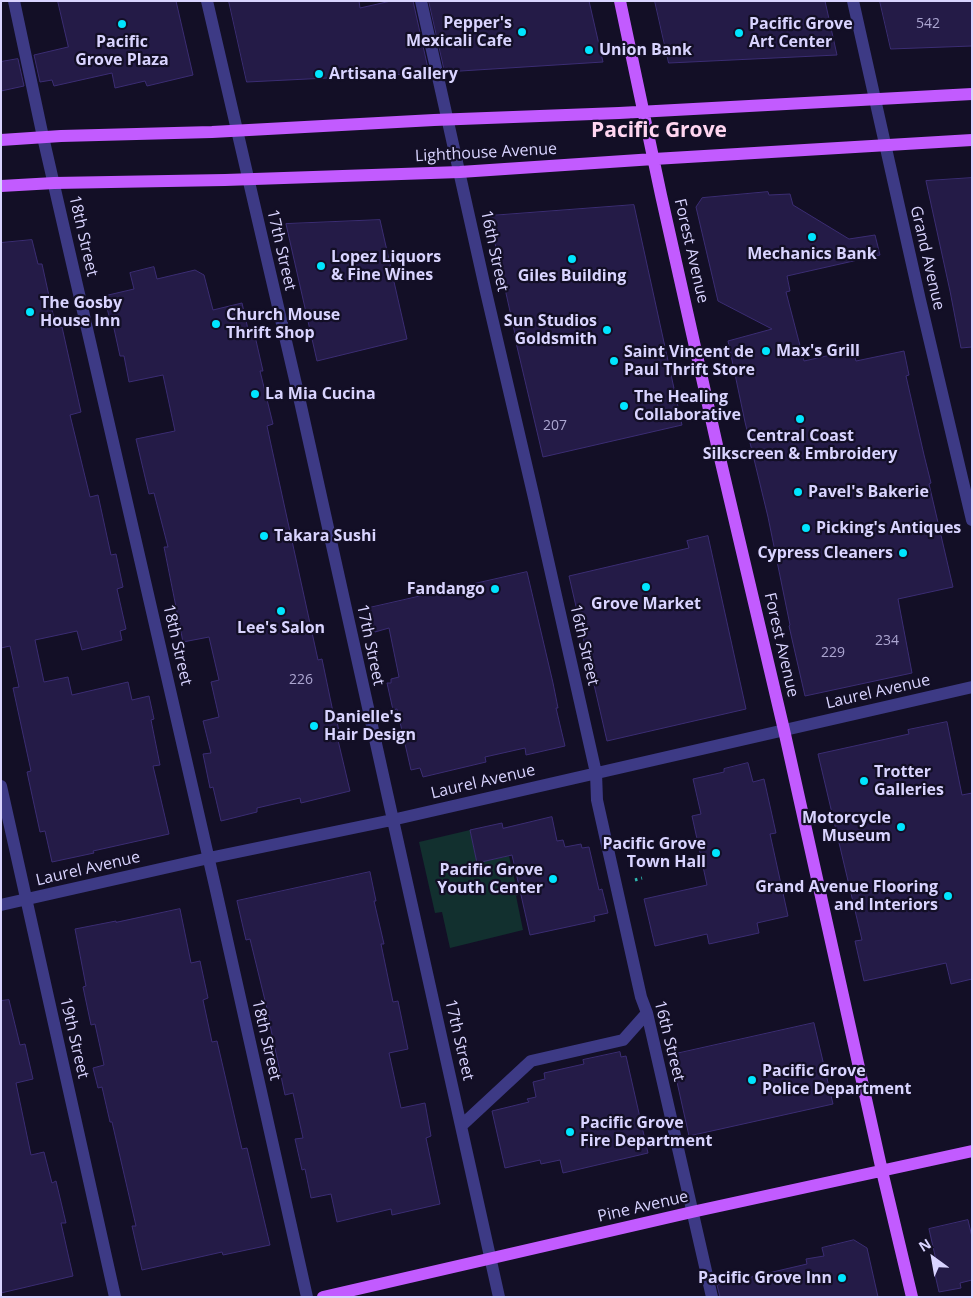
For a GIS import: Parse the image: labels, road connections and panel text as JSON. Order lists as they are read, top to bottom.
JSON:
{
  "streets": {
    "main road": ["Lighthouse Avenue", "Forest Avenue", "Pine Avenue"],
    "street": [
      "18th Street",
      "17th Street",
      "16th Street",
      "Grand Avenue",
      "Laurel Avenue",
      "19th Street"
    ]
  },
  "crossings": [
    ["Lighthouse Avenue", "18th Street"],
    ["Lighthouse Avenue", "17th Street"],
    ["Lighthouse Avenue", "16th Street"],
    ["Lighthouse Avenue", "Forest Avenue"],
    ["Lighthouse Avenue", "Grand Avenue"],
    ["18th Street", "Laurel Avenue"],
    ["17th Street", "Laurel Avenue"],
    ["17th Street", "Pine Avenue"],
    ["16th Street", "Laurel Avenue"],
    ["16th Street", "Pine Avenue"],
    ["Forest Avenue", "Laurel Avenue"],
    ["Forest Avenue", "Pine Avenue"],
    ["Laurel Avenue", "19th Street"]
  ],
  "districts": ["Pacific Grove"],
  "places": [
    "Pacific Grove Plaza",
    "Pepper's Mexicali Cafe",
    "Pacific Grove Art Center",
    "Union Bank",
    "Artisana Gallery",
    "Mechanics Bank",
    "Giles Building",
    "Lopez Liquors & Fine Wines",
    "The Gosby House Inn",
    "Church Mouse Thrift Shop",
    "Sun Studios Goldsmith",
    "Max's Grill",
    "Saint Vincent de Paul Thrift Store",
    "La Mia Cucina",
    "The Healing Collaborative",
    "Central Coast Silkscreen & Embroidery",
    "Pavel's Bakerie",
    "Picking's Antiques",
    "Takara Sushi",
    "Cypress Cleaners",
    "Grove Market",
    "Fandango",
    "Lee's Salon",
    "Danielle's Hair Design",
    "Trotter Galleries",
    "Motorcycle Museum",
    "Pacific Grove Town Hall",
    "Pacific Grove Youth Center",
    "Grand Avenue Flooring and Interiors",
    "Pacific Grove Police Department",
    "Pacific Grove Fire Department",
    "Pacific Grove Inn"
  ],
  "house_numbers": [
    "542",
    "207",
    "234",
    "229",
    "226"
  ],
  "north": "top left"
}
